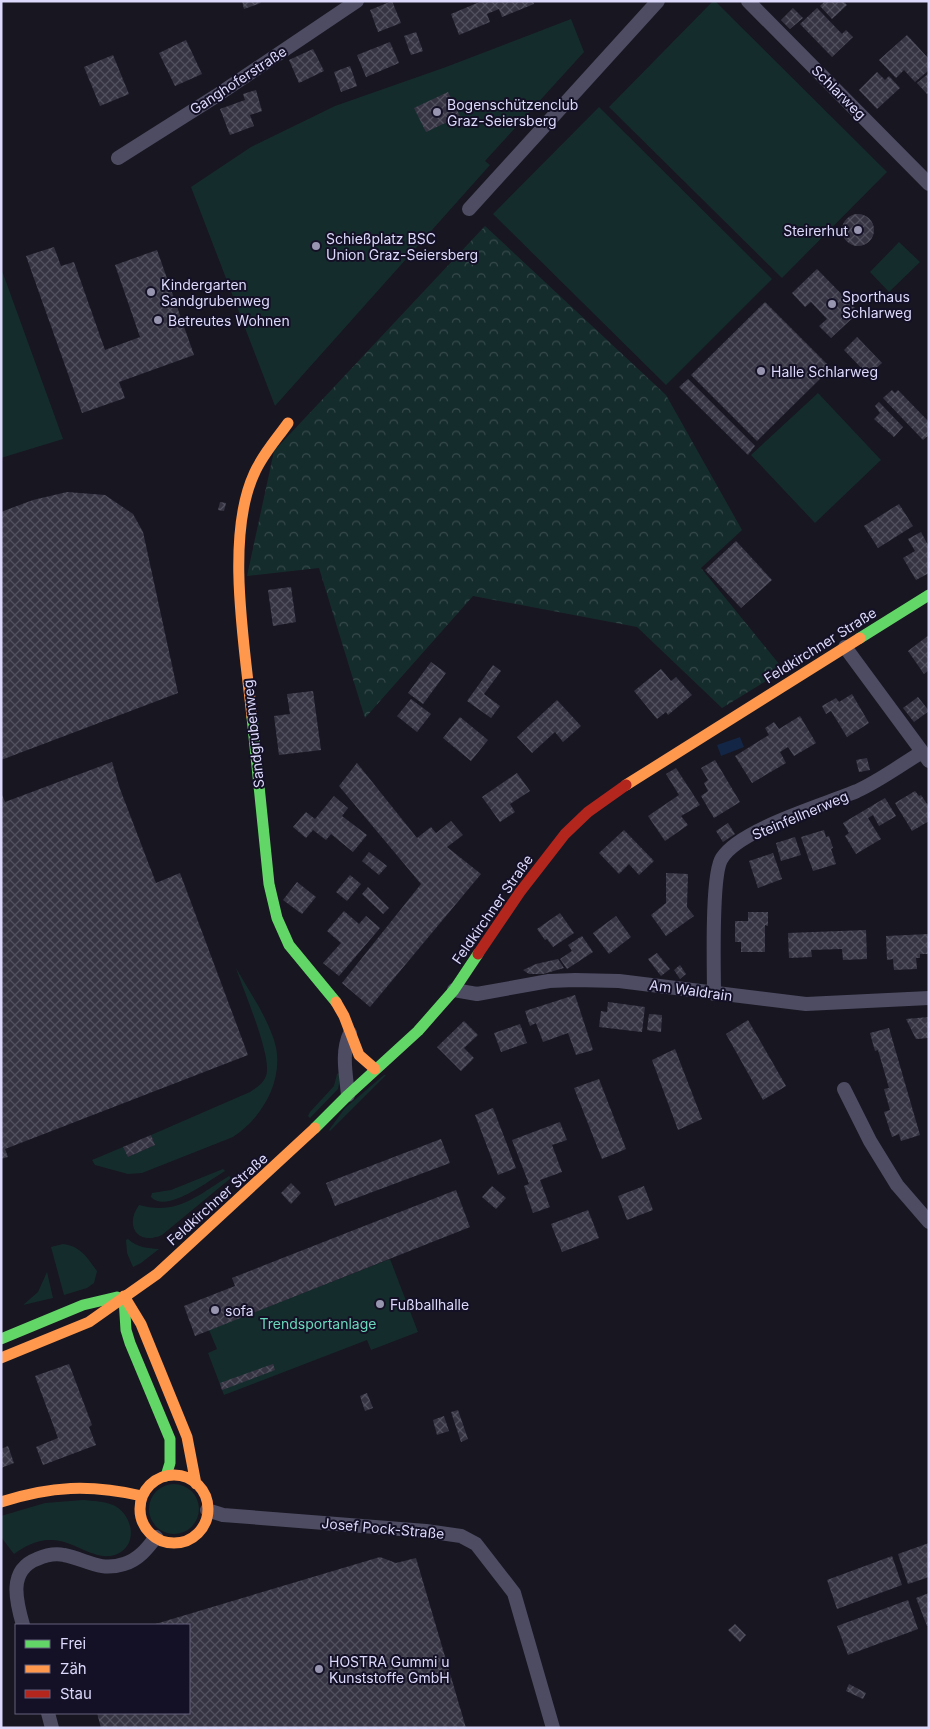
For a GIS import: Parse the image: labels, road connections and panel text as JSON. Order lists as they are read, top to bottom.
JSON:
{
  "streets": {
    "street": [
      "Ganghoferstraße",
      "Schlarweg",
      "Feldkirchner Straße",
      "Sandgrubenweg",
      "Steinfellnerweg",
      "Am Waldrain",
      "Josef Pock-Straße"
    ]
  },
  "crossings": [
    ["Feldkirchner Straße", "Sandgrubenweg"],
    ["Feldkirchner Straße", "Am Waldrain"],
    ["Steinfellnerweg", "Am Waldrain"]
  ],
  "parks": ["Trendsportanlage"],
  "places": [
    "Bogenschützenclub Graz-Seiersberg",
    "Steirerhut",
    "Schießplatz BSC Union Graz-Seiersberg",
    "Kindergarten Sandgrubenweg",
    "Sporthaus Schlarweg",
    "Betreutes Wohnen",
    "Halle Schlarweg",
    "Fußballhalle",
    "sofa",
    "HOSTRA Gummi u Kunststoffe GmbH"
  ],
  "legend": ["Frei", "Zäh", "Stau"]
}
